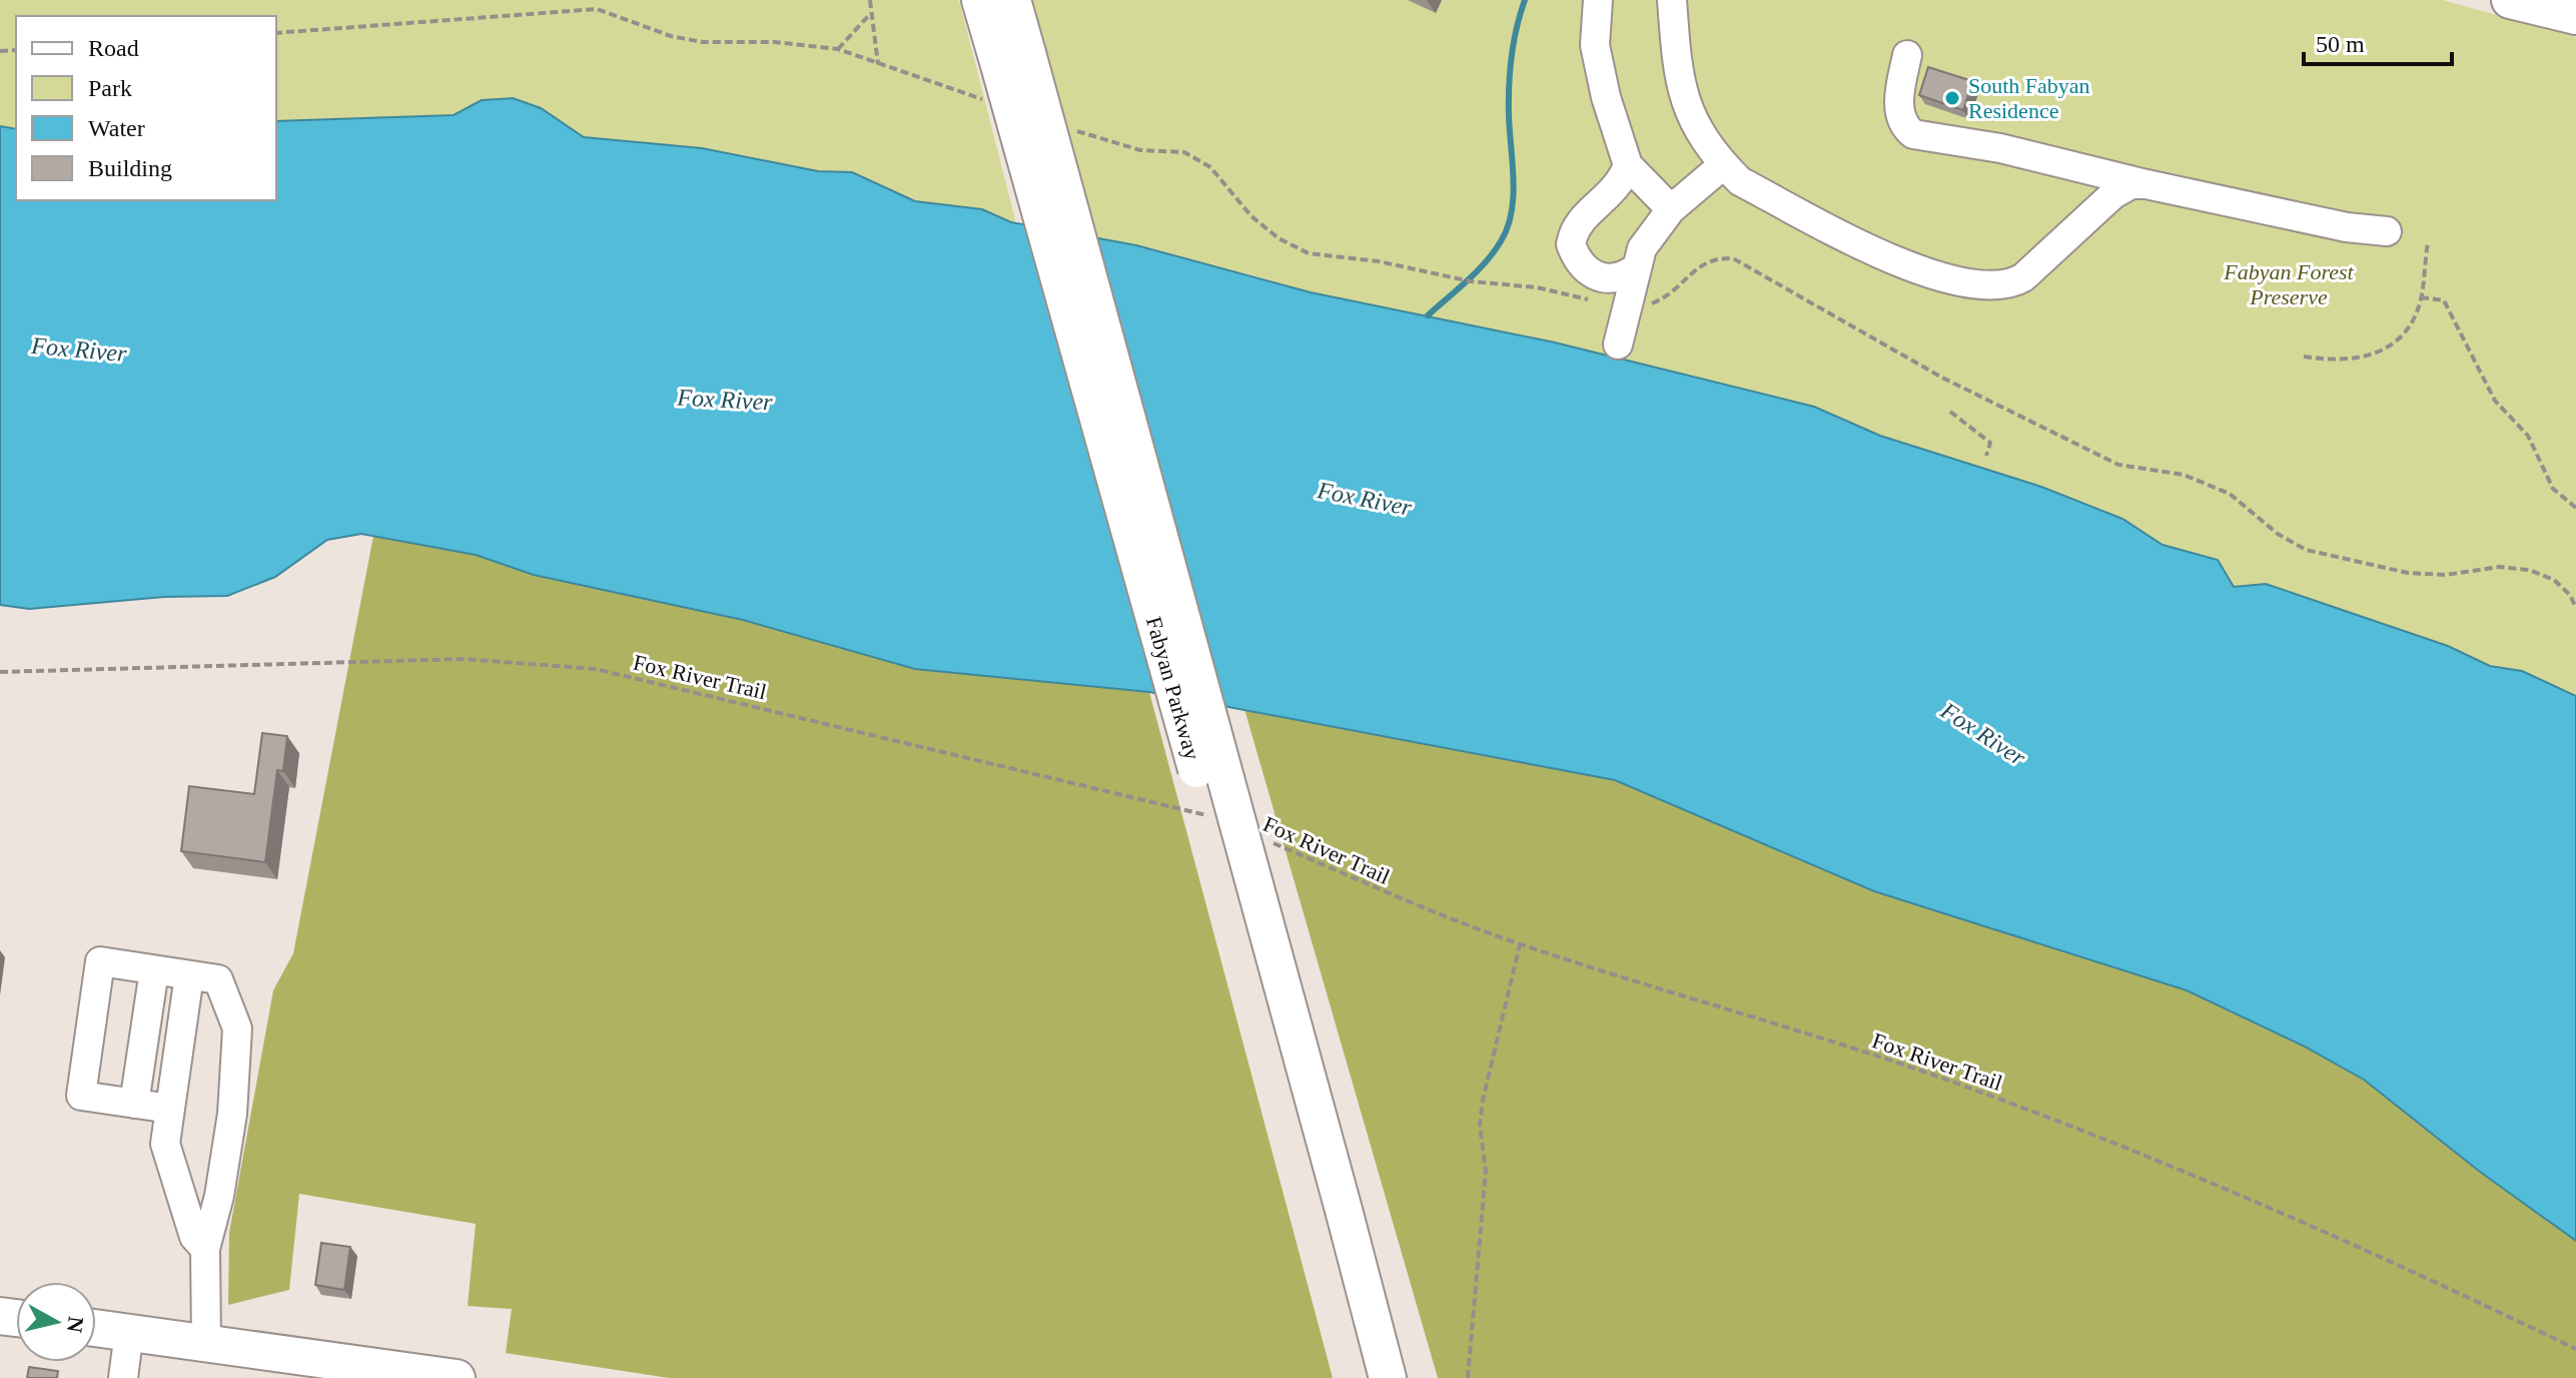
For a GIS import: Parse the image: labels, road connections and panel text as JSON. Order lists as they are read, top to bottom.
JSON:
{
  "streets": {
    "main road": ["Fabyan Parkway"],
    "path": ["Fox River Trail"]
  },
  "water": ["Fox River"],
  "parks": ["Fabyan Forest Preserve"],
  "places": ["South Fabyan Residence"],
  "legend": [
    "Road",
    "Park",
    "Water",
    "Building"
  ],
  "scale_bar": "50 m",
  "north": "right"
}
